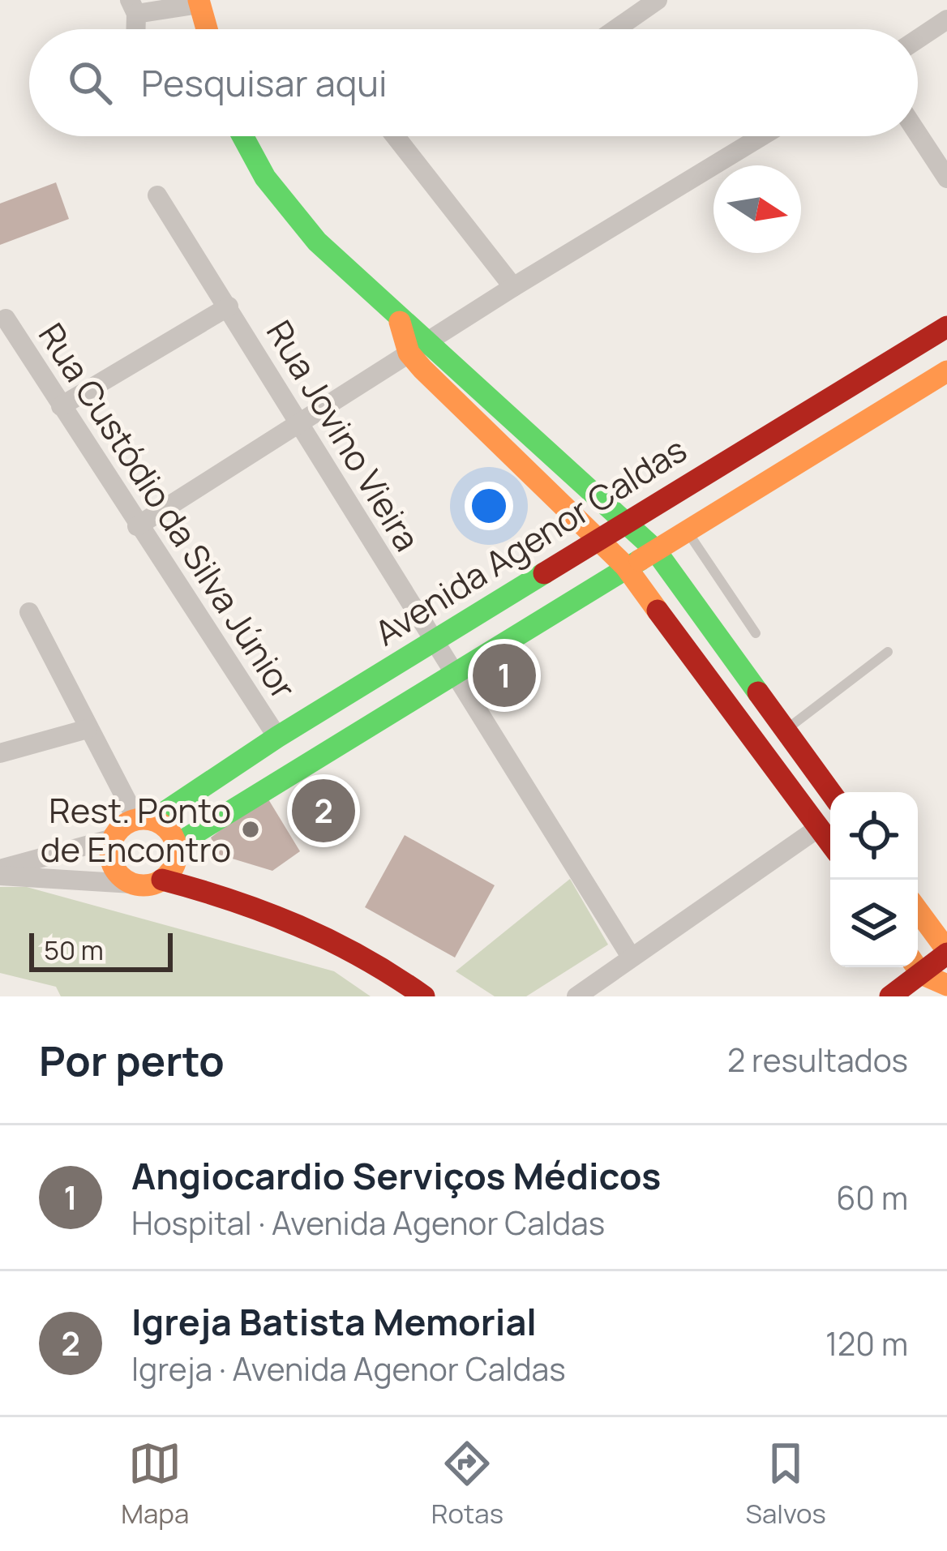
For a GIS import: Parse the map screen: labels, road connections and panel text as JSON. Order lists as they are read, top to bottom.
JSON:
{
  "streets": {
    "street": ["Rua Jovino Vieira", "Rua Custódio da Silva Júnior", "Avenida Agenor Caldas"]
  },
  "crossings": [
    ["Rua Jovino Vieira", "Avenida Agenor Caldas"],
    ["Rua Custódio da Silva Júnior", "Avenida Agenor Caldas"]
  ],
  "places": ["Rest. Ponto de Encontro"],
  "scale_bar": "50 m",
  "north": "right",
  "page": {
    "search": "Pesquisar aqui",
    "pins": ["1", "2"],
    "scale": "50 m",
    "heading": ["Por perto", "2 resultados"],
    "list": [
      {
        "mark": "1",
        "name": "Angiocardio Serviços Médicos",
        "note": "Hospital · Avenida Agenor Caldas",
        "value": "60 m"
      },
      {
        "mark": "2",
        "name": "Igreja Batista Memorial",
        "note": "Igreja · Avenida Agenor Caldas",
        "value": "120 m"
      }
    ],
    "nav": ["Mapa", "Rotas", "Salvos"]
  }
}
